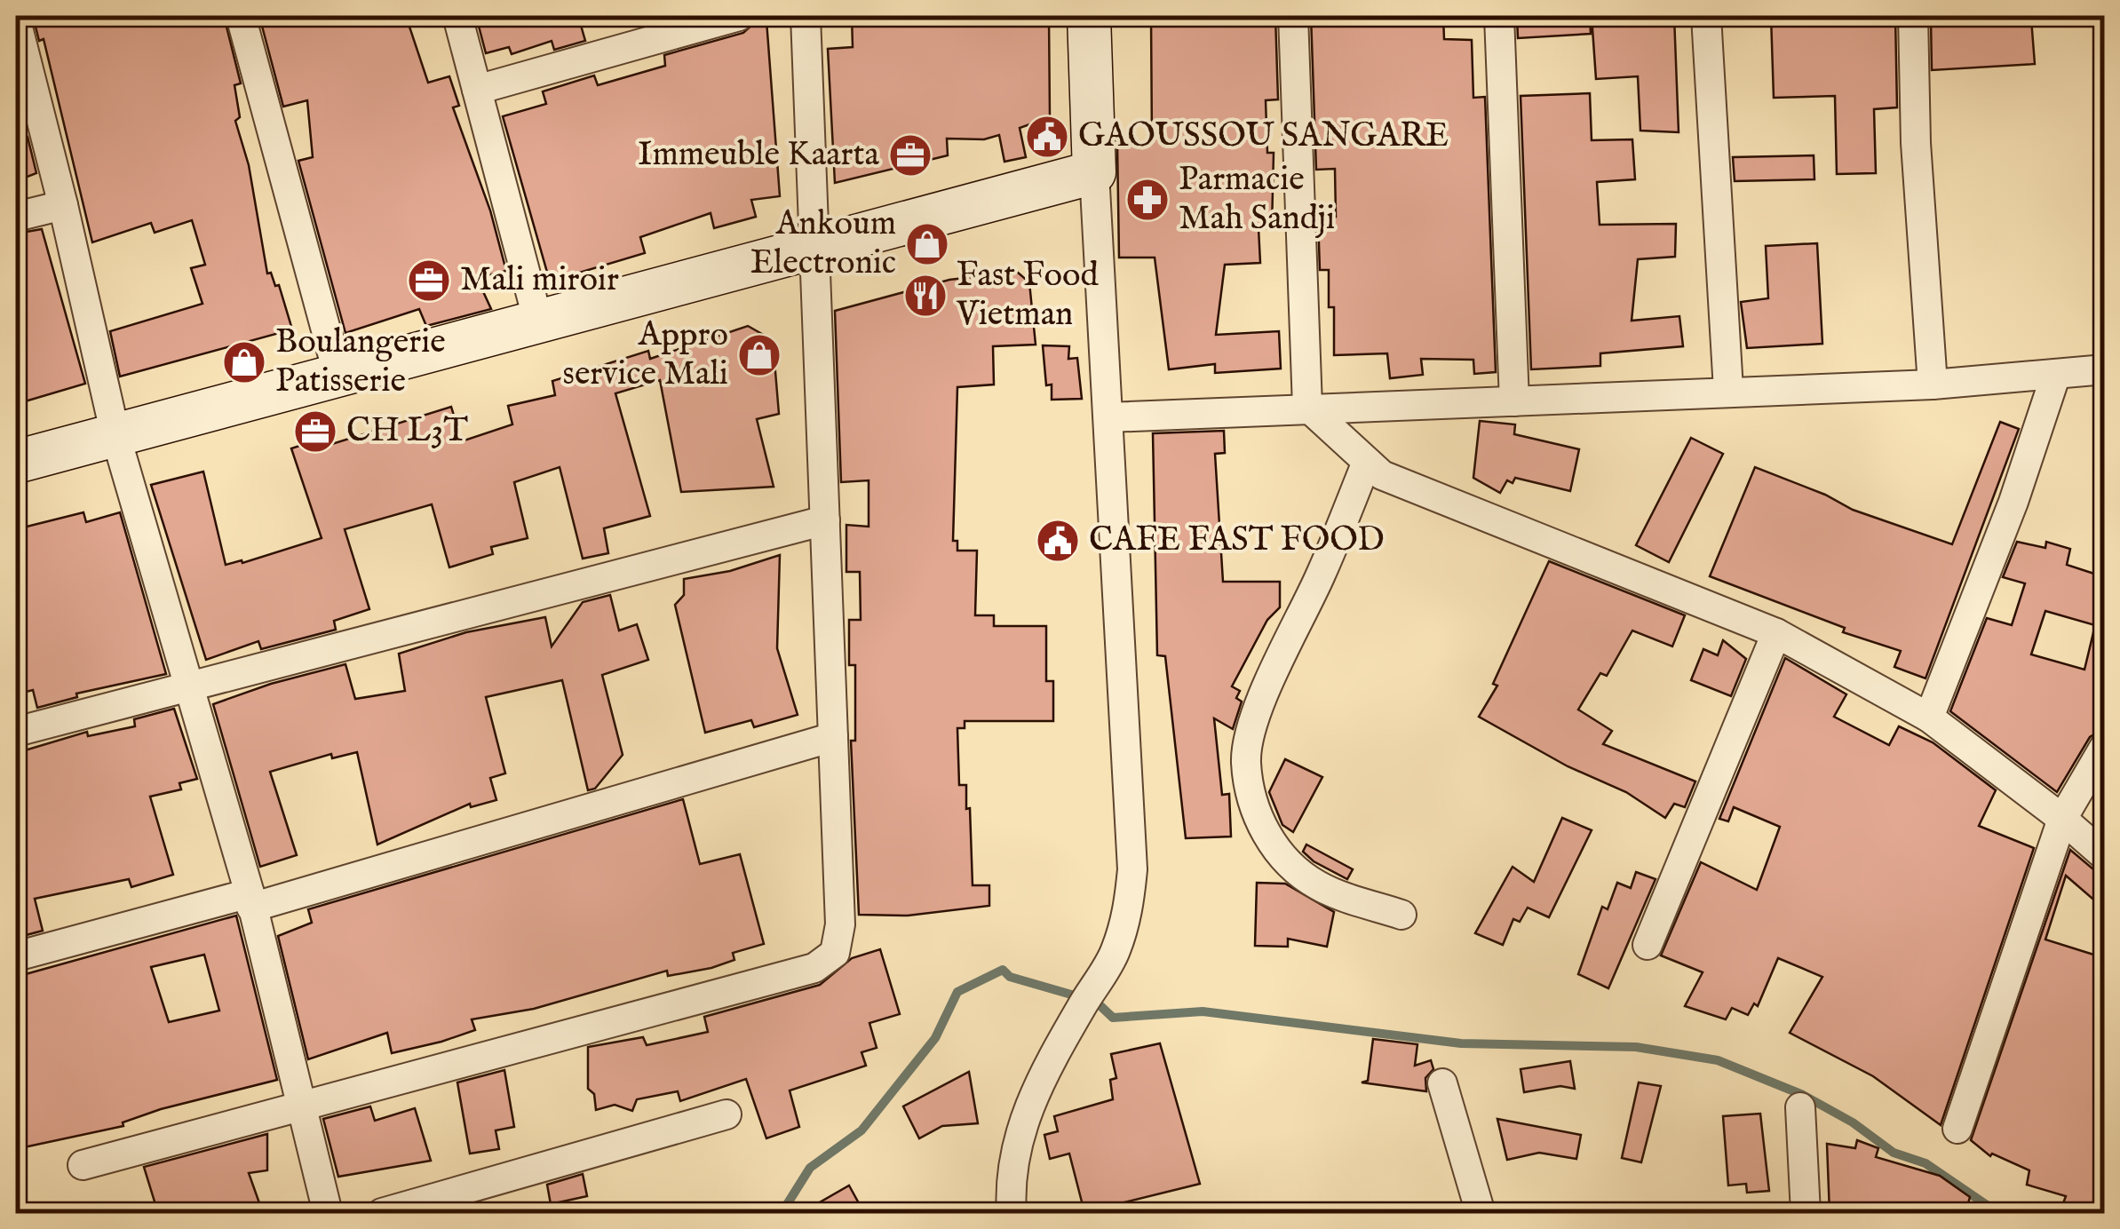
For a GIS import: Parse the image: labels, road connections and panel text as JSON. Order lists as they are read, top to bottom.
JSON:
{
  "places": {
    "public building": ["GAOUSSOU SANGARE", "CAFE FAST FOOD"],
    "office": ["Immeuble Kaarta", "Mali miroir", "CH L3T"],
    "pharmacy": ["Parmacie Mah Sandji"],
    "shop": ["Ankoum Electronic", "Appro service Mali", "Boulangerie Patisserie"],
    "restaurant": ["Fast Food Vietman"]
  }
}
